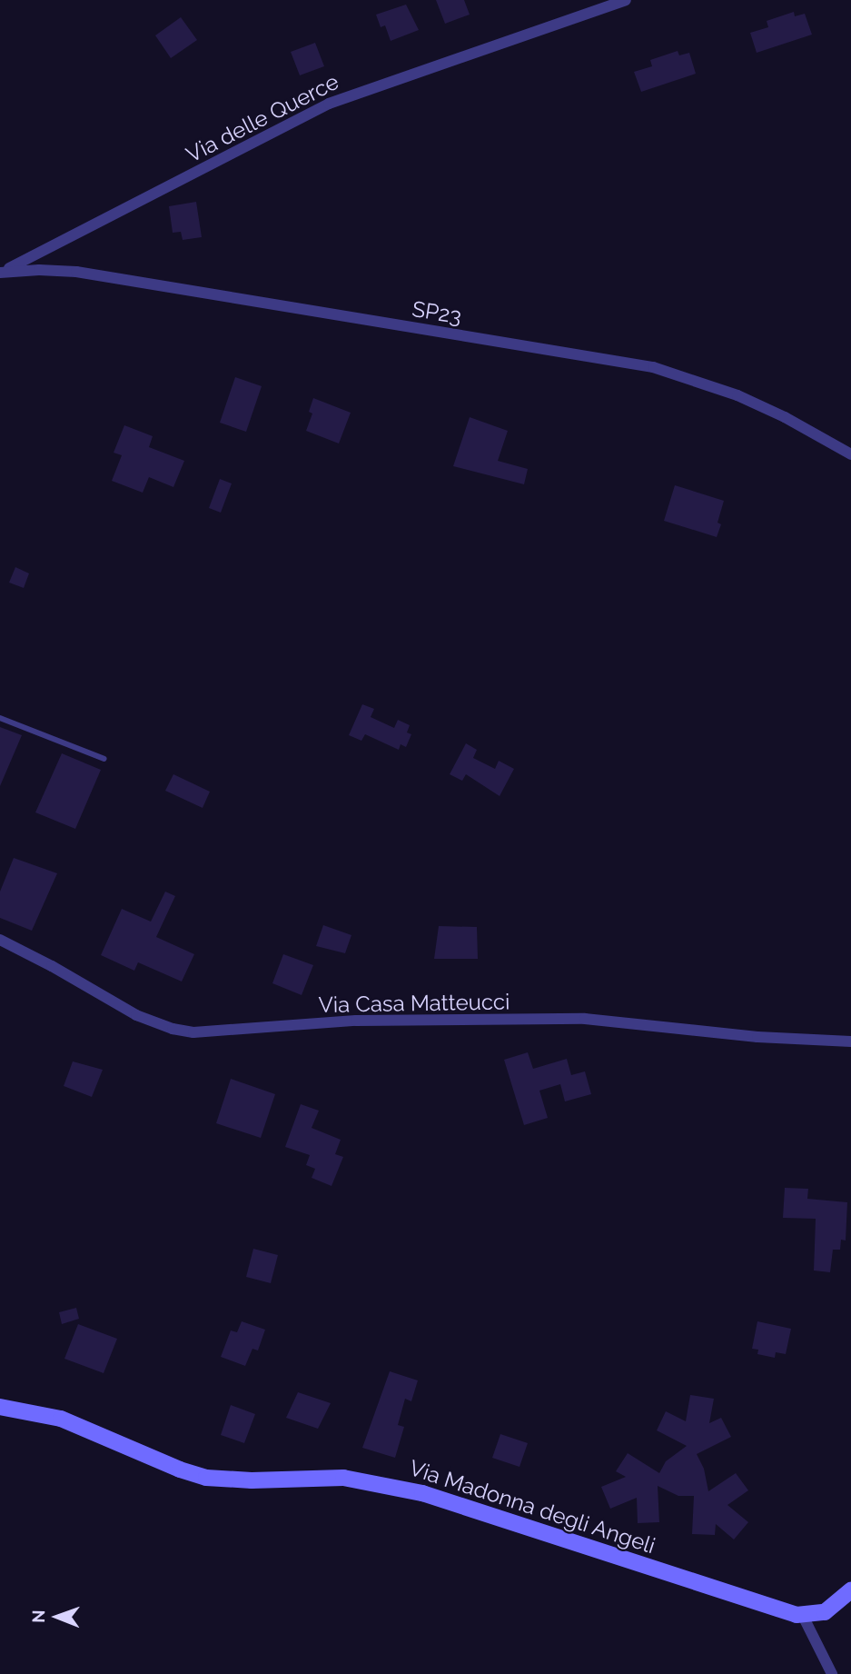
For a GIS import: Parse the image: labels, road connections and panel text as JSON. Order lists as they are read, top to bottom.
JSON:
{
  "streets": {
    "street": [
      "Via delle Querce",
      "SP23",
      "Via Casa Matteucci",
      "Via Madonna degli Angeli"
    ]
  },
  "crossings": [
    ["Via delle Querce", "SP23"]
  ],
  "north": "left"
}
